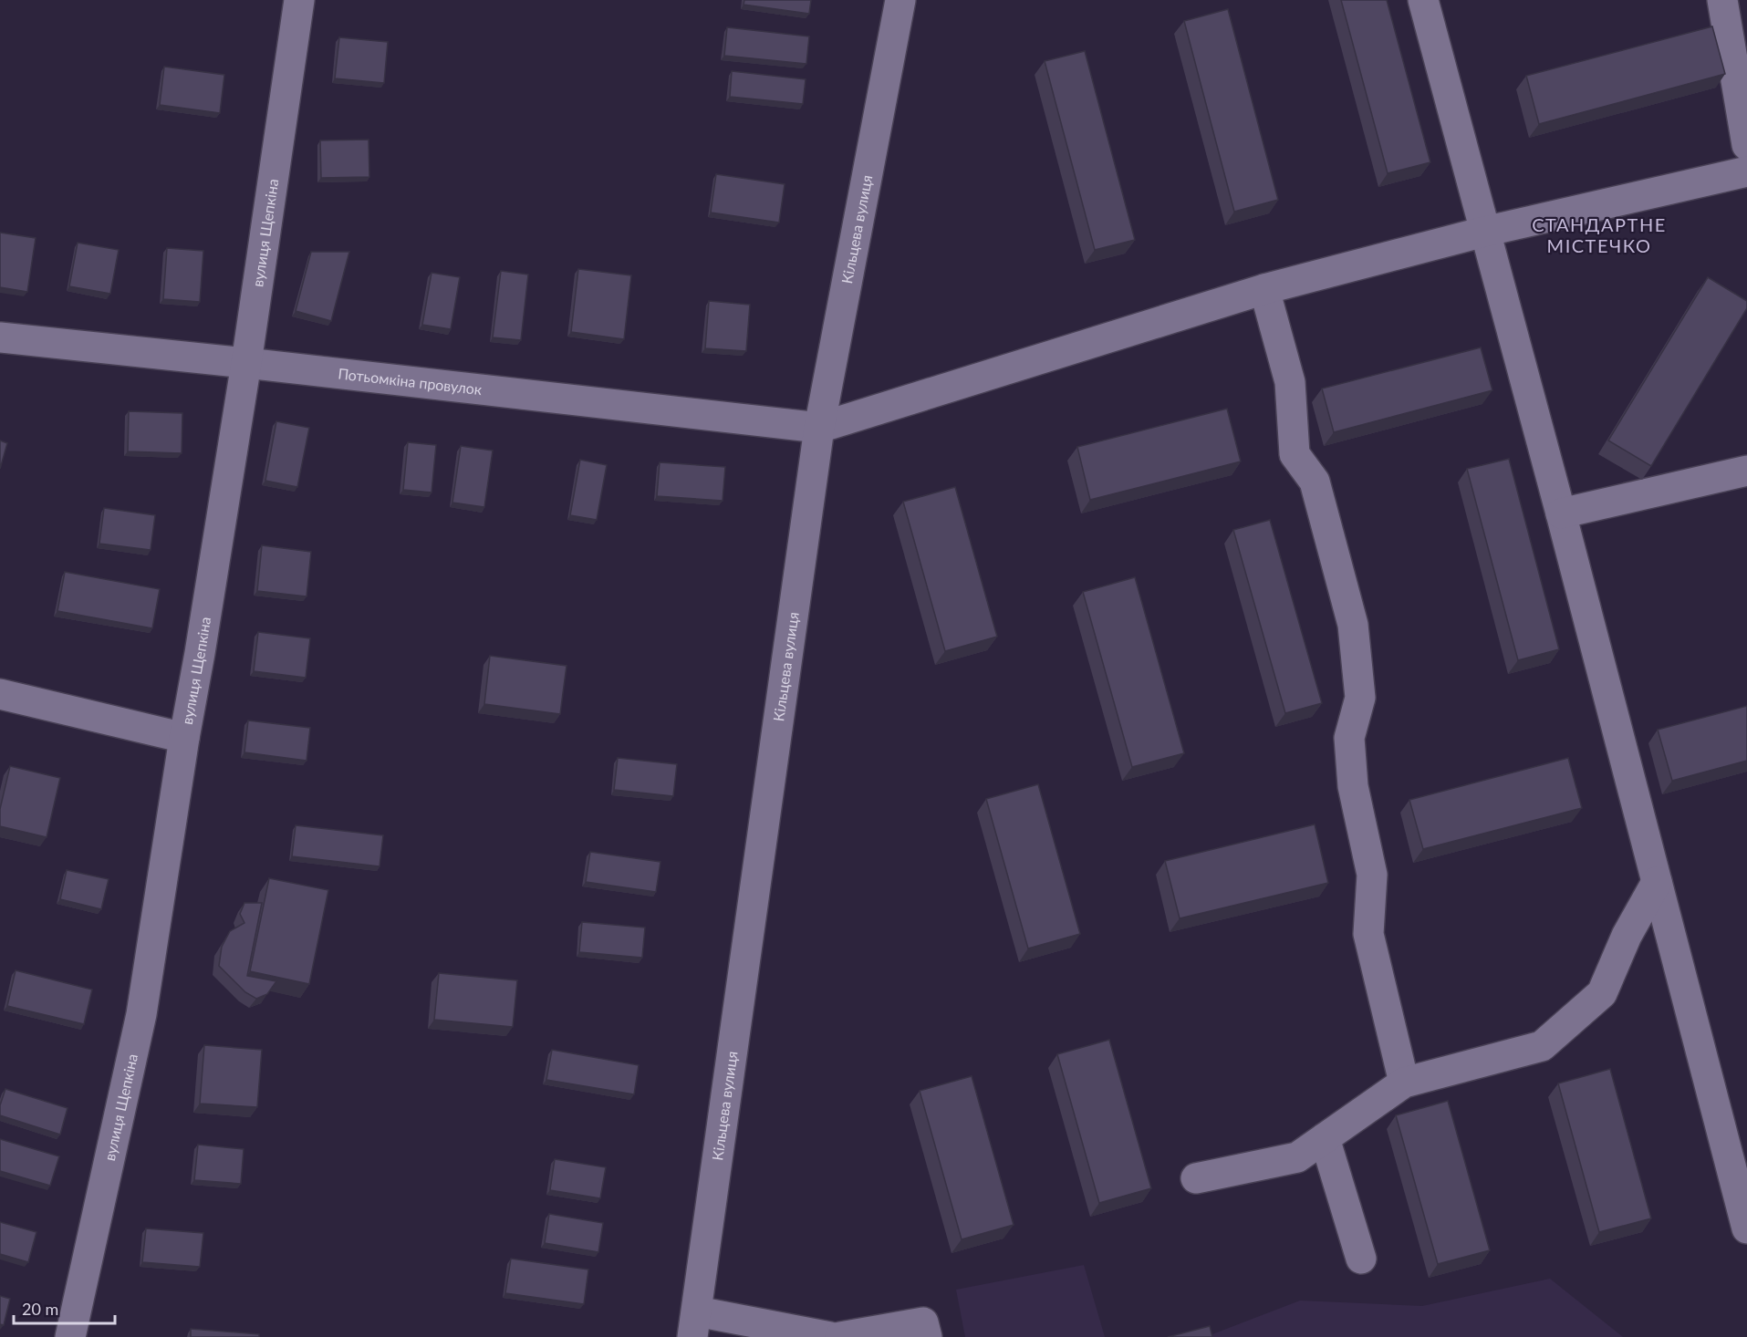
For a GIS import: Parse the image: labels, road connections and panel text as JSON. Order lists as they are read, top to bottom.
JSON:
{
  "streets": {
    "street": ["Кільцева вулиця", "вулиця Щепкіна", "Потьомкіна провулок"]
  },
  "crossings": [
    ["Кільцева вулиця", "Потьомкіна провулок"],
    ["вулиця Щепкіна", "Потьомкіна провулок"]
  ],
  "districts": ["СТАНДАРТНЕ МІСТЕЧКО"],
  "scale_bar": "20 m"
}
